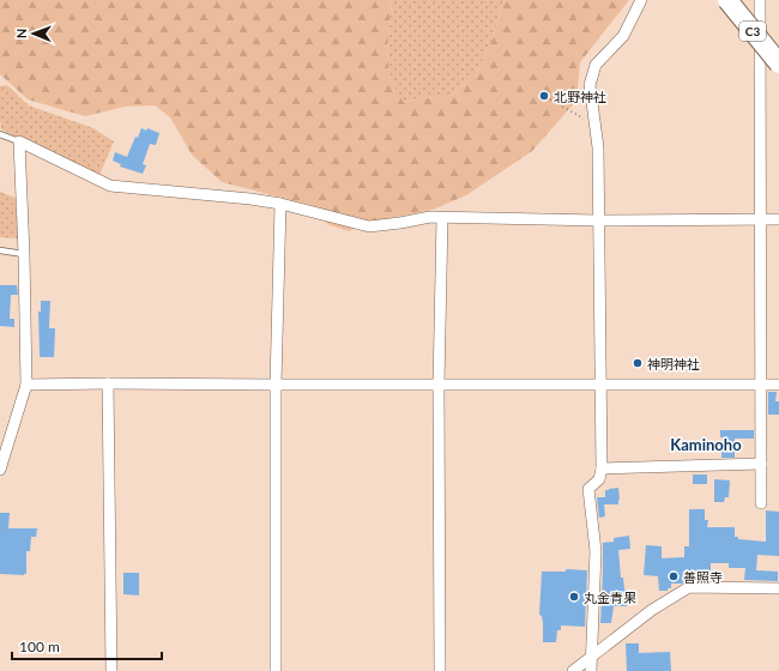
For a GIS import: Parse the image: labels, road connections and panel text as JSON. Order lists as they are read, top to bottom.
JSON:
{
  "streets": {
    "highway": ["C3"]
  },
  "districts": ["Kaminoho"],
  "places": [
    "北野神社",
    "神明神社",
    "善照寺",
    "丸金青果"
  ],
  "scale_bar": "100 m",
  "north": "left"
}
